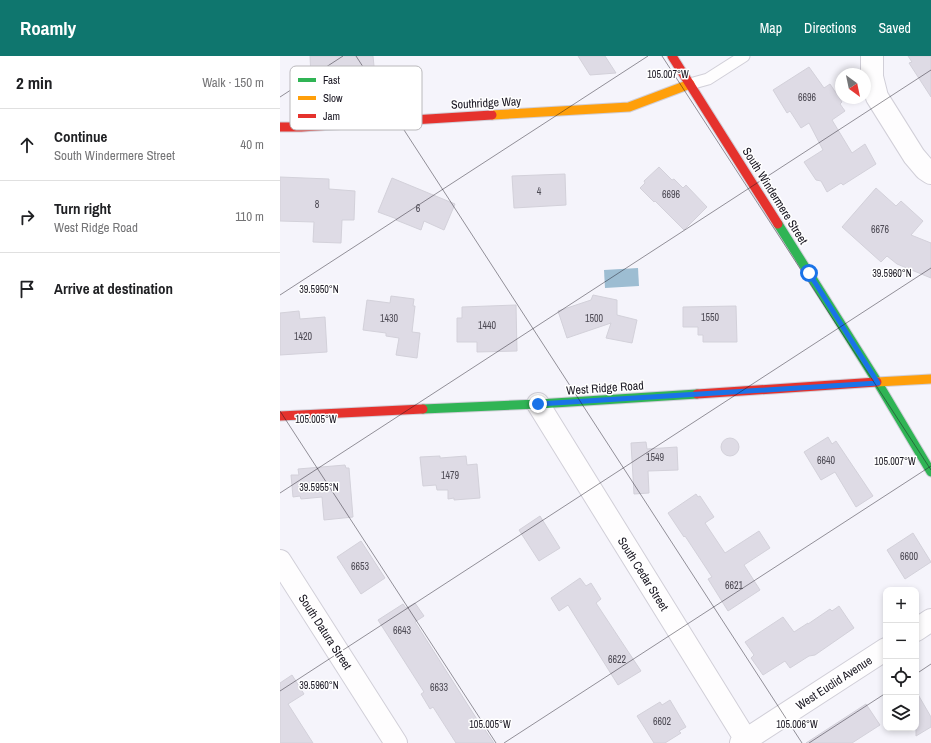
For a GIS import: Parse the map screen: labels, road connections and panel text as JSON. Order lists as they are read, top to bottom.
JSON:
{
  "streets": {
    "street": [
      "Southridge Way",
      "South Windermere Street",
      "West Ridge Road",
      "South Cedar Street",
      "South Datura Street",
      "West Euclid Avenue"
    ]
  },
  "crossings": [
    ["Southridge Way", "South Windermere Street"],
    ["South Windermere Street", "West Ridge Road"],
    ["West Ridge Road", "South Cedar Street"],
    ["South Cedar Street", "West Euclid Avenue"]
  ],
  "house_numbers": [
    "6696",
    "4",
    "6696",
    "8",
    "6",
    "6676",
    "1550",
    "1430",
    "1500",
    "1440",
    "1420",
    "1549",
    "6640",
    "1479",
    "6600",
    "6653",
    "6621",
    "6643",
    "6622",
    "6633",
    "6602"
  ],
  "legend": ["Fast", "Slow", "Jam"],
  "north": "bottom right",
  "page": {
    "header": "Roamly",
    "nav": ["Map", "Directions", "Saved"],
    "heading": ["2 min", "Walk · 150 m"],
    "list": [
      ["Continue", "South Windermere Street", "40 m"],
      ["Turn right", "West Ridge Road", "110 m"],
      "Arrive at destination"
    ],
    "map_buttons": ["+", "−"]
  },
  "coordinates": [
    "105.007°W",
    "39.5960°N",
    "39.5950°N",
    "105.005°W",
    "39.5955°N",
    "105.006°W"
  ]
}
